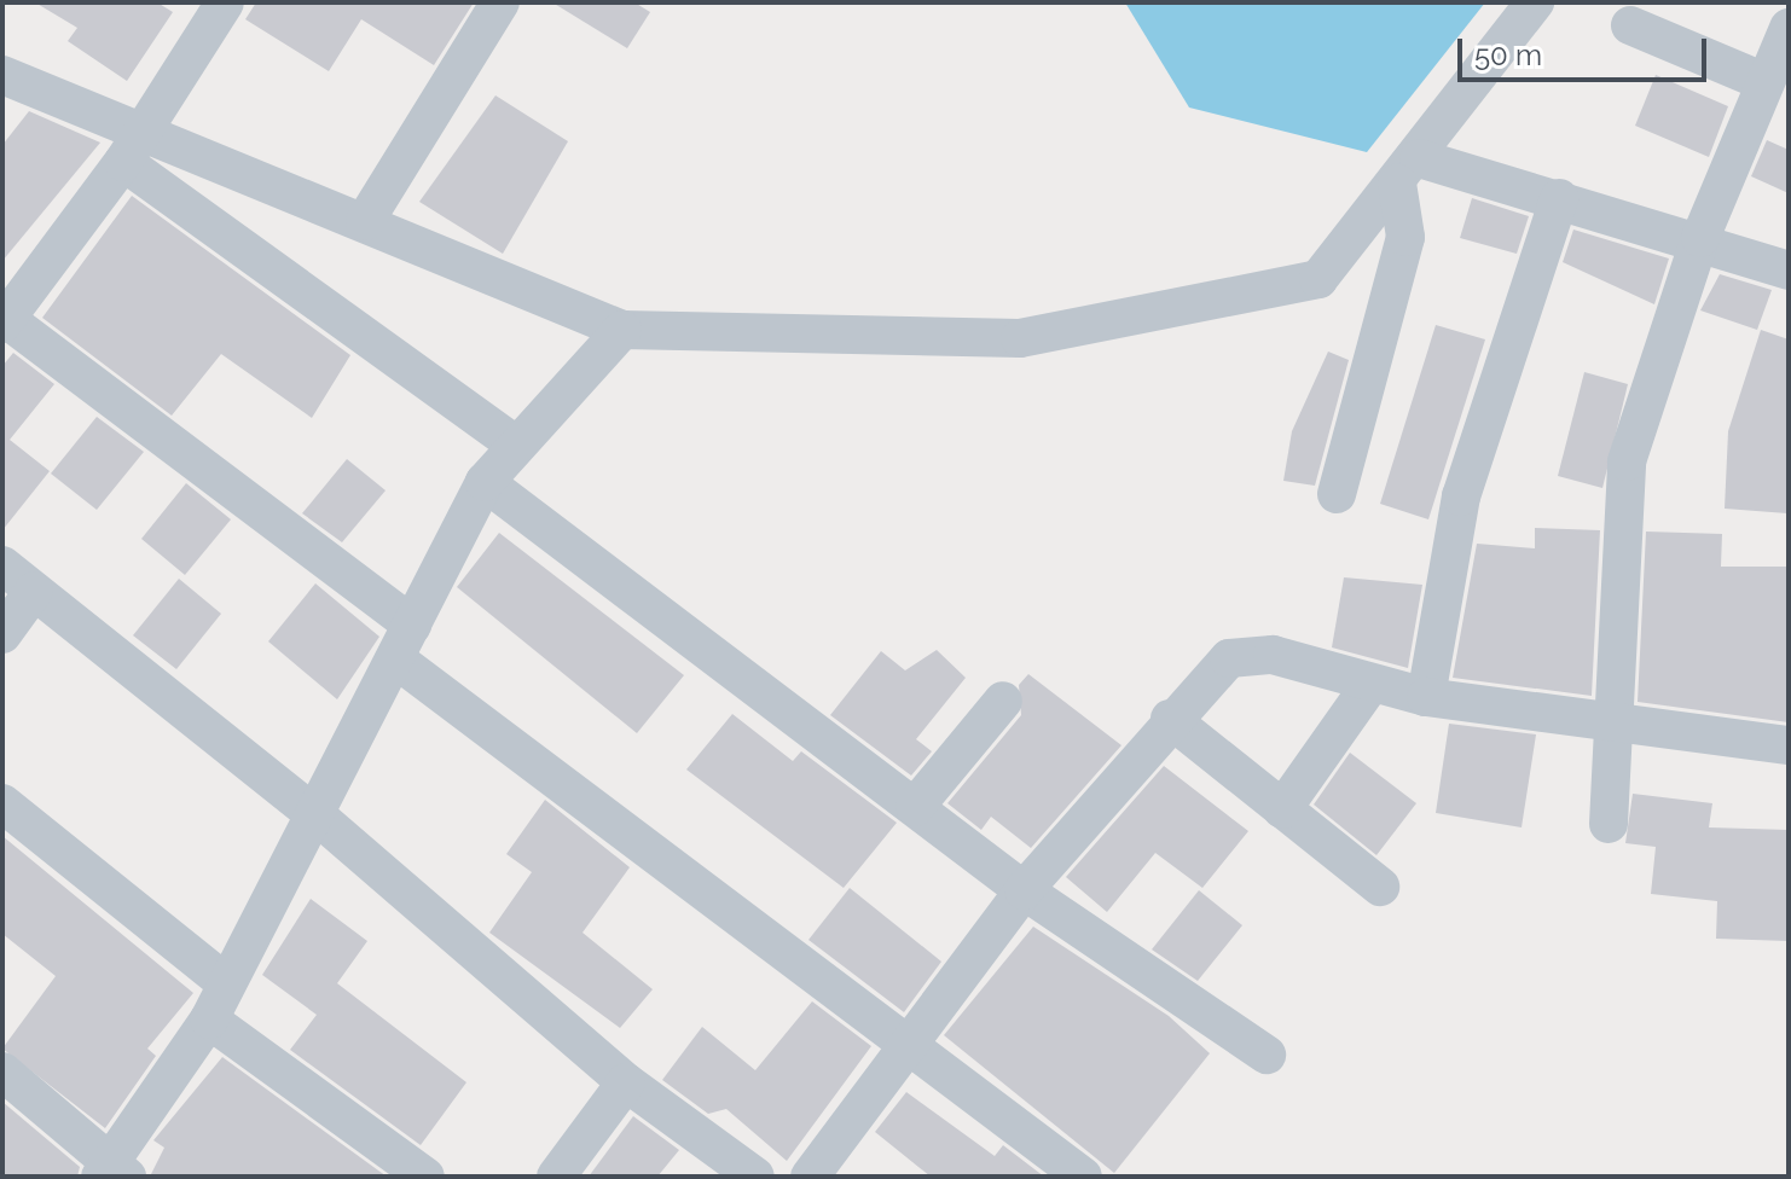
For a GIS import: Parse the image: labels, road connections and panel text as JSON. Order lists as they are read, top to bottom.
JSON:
{
  "scale_bar": "50 m"
}
